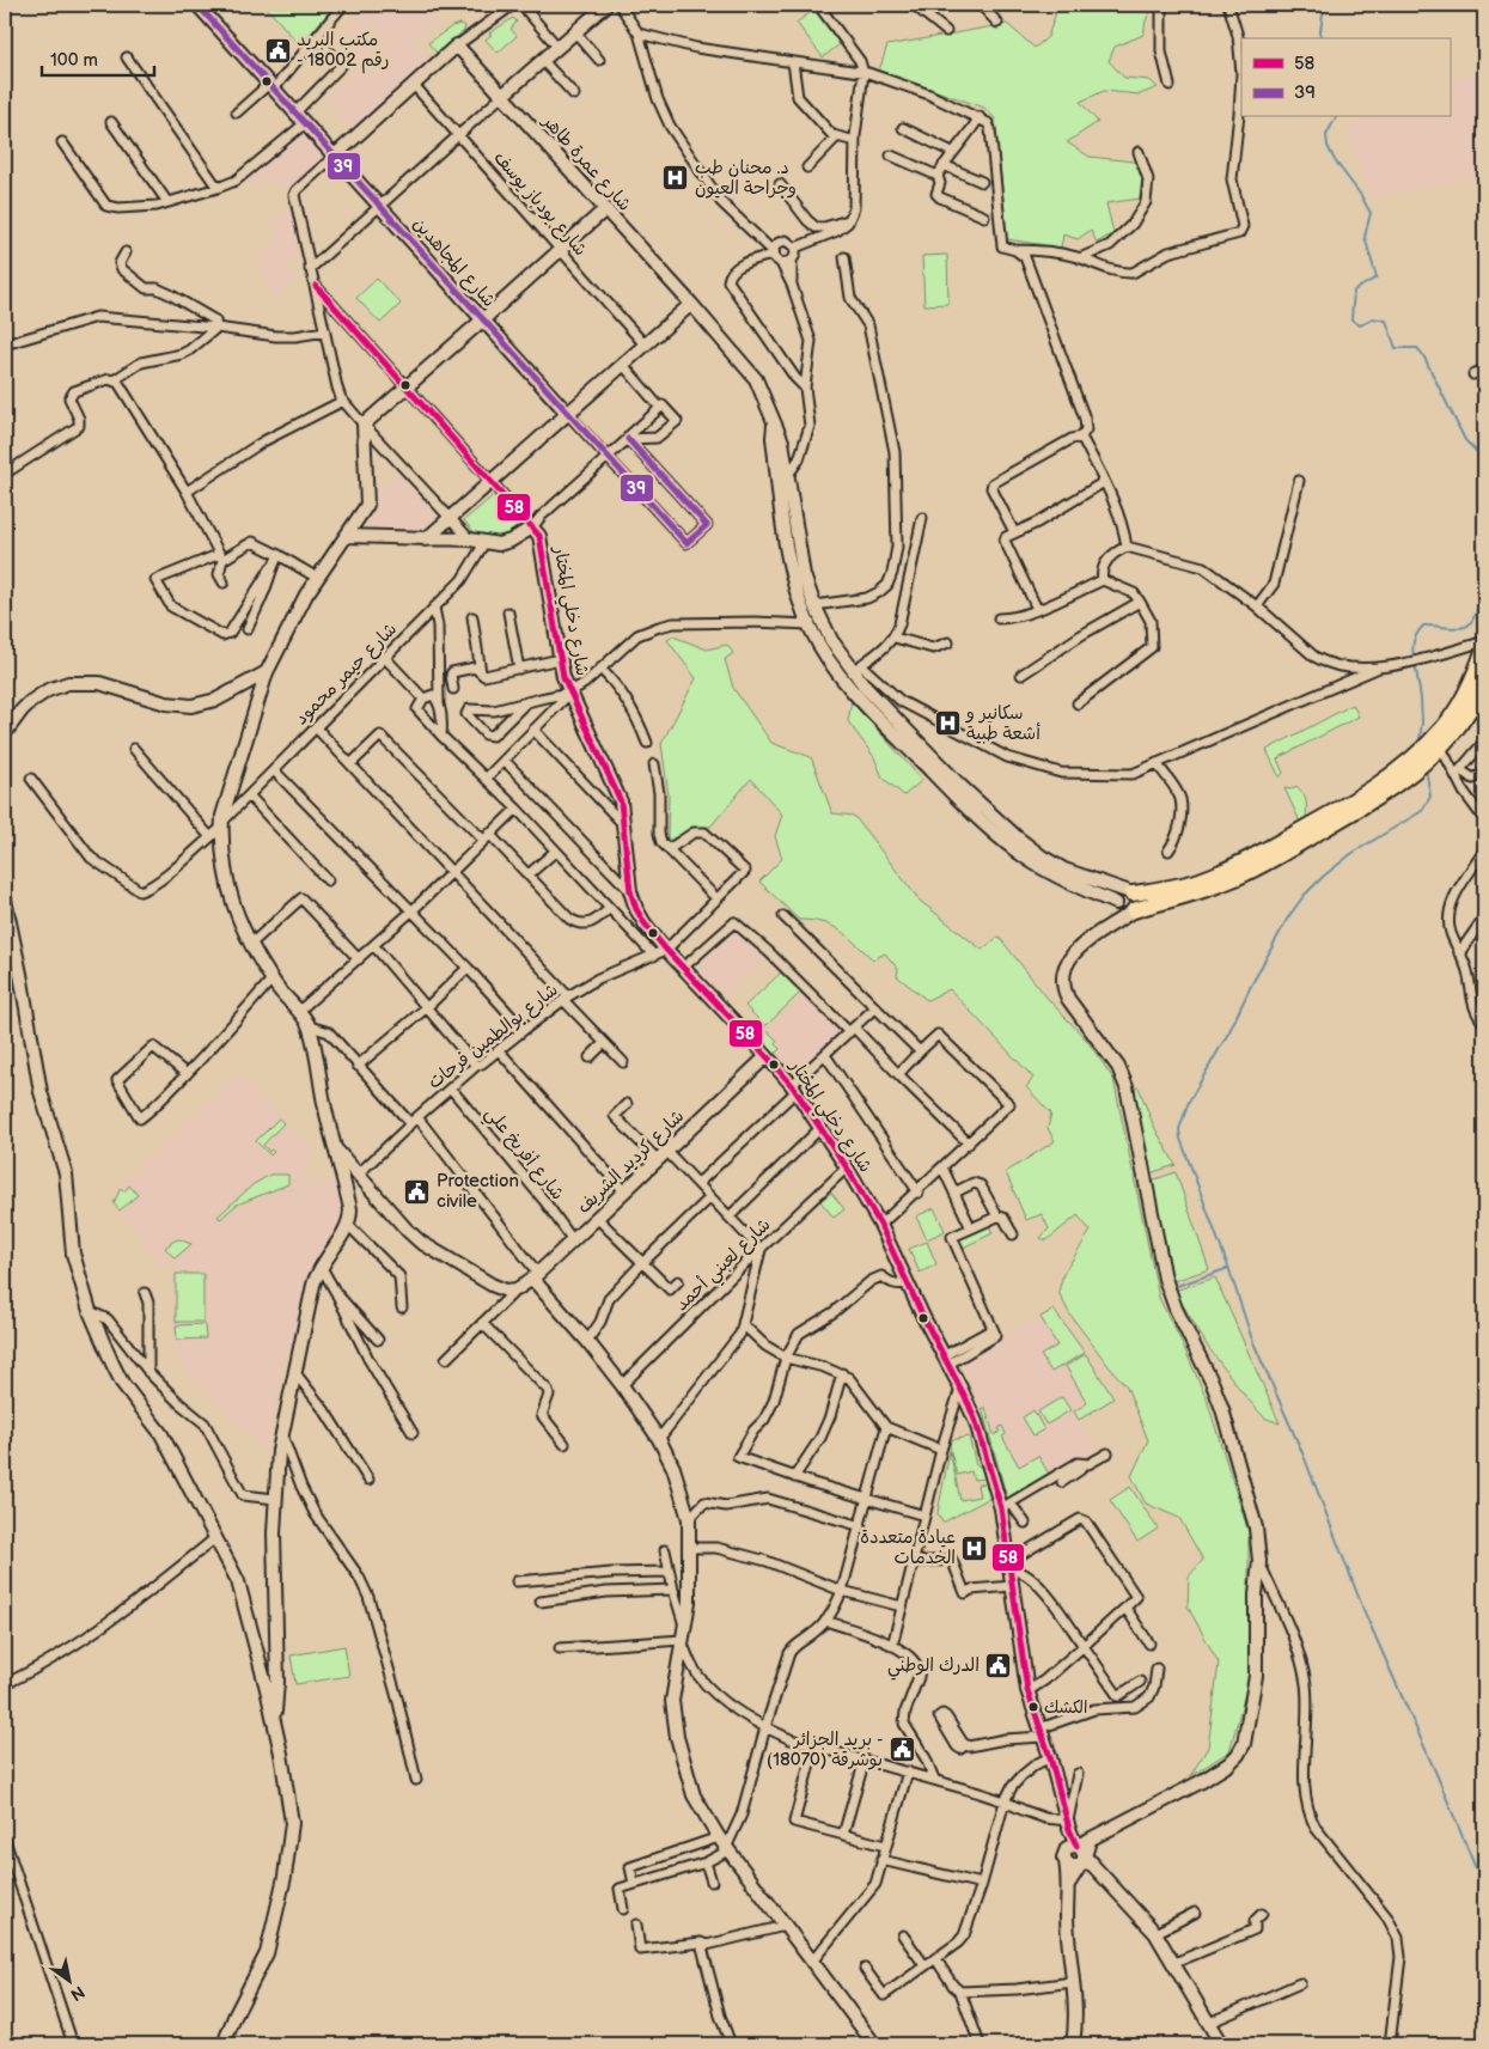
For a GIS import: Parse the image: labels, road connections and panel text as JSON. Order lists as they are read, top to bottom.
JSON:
{
  "streets": {
    "main road": [
      "شارع عمرة طاهر",
      "شارع المجاهدين",
      "شارع دخلي المختار",
      "شارع كرديد الشريف"
    ],
    "street": [
      "شارع بودباز يوسف",
      "شارع حيمر محمود",
      "شارع بوالطمين فرحات",
      "شارع أفريخ علي",
      "شارع لعبني أحمد"
    ]
  },
  "crossings": [
    ["شارع دخلي المختار", "شارع بوالطمين فرحات"],
    ["شارع دخلي المختار", "شارع كرديد الشريف"],
    ["شارع دخلي المختار", "شارع لعبني أحمد"],
    ["شارع بوالطمين فرحات", "شارع أفريخ علي"],
    ["شارع أفريخ علي", "شارع كرديد الشريف"]
  ],
  "places": {
    "public building": [
      "مكتب البريد - رقم 18002",
      "Protection civile",
      "الدرك الوطني",
      "بريد الجزائر - بوشرقة (18070)"
    ],
    "hospital": ["د. محنان طب وجراحة العيون", "سكانير و أشعة طبية", "عيادة متعددة الخدمات"],
    "other": ["الكشك"]
  },
  "lines": ["transit line 39", "transit line 58"],
  "legend": ["58", "39"],
  "scale_bar": "100 m",
  "north": "bottom right"
}
